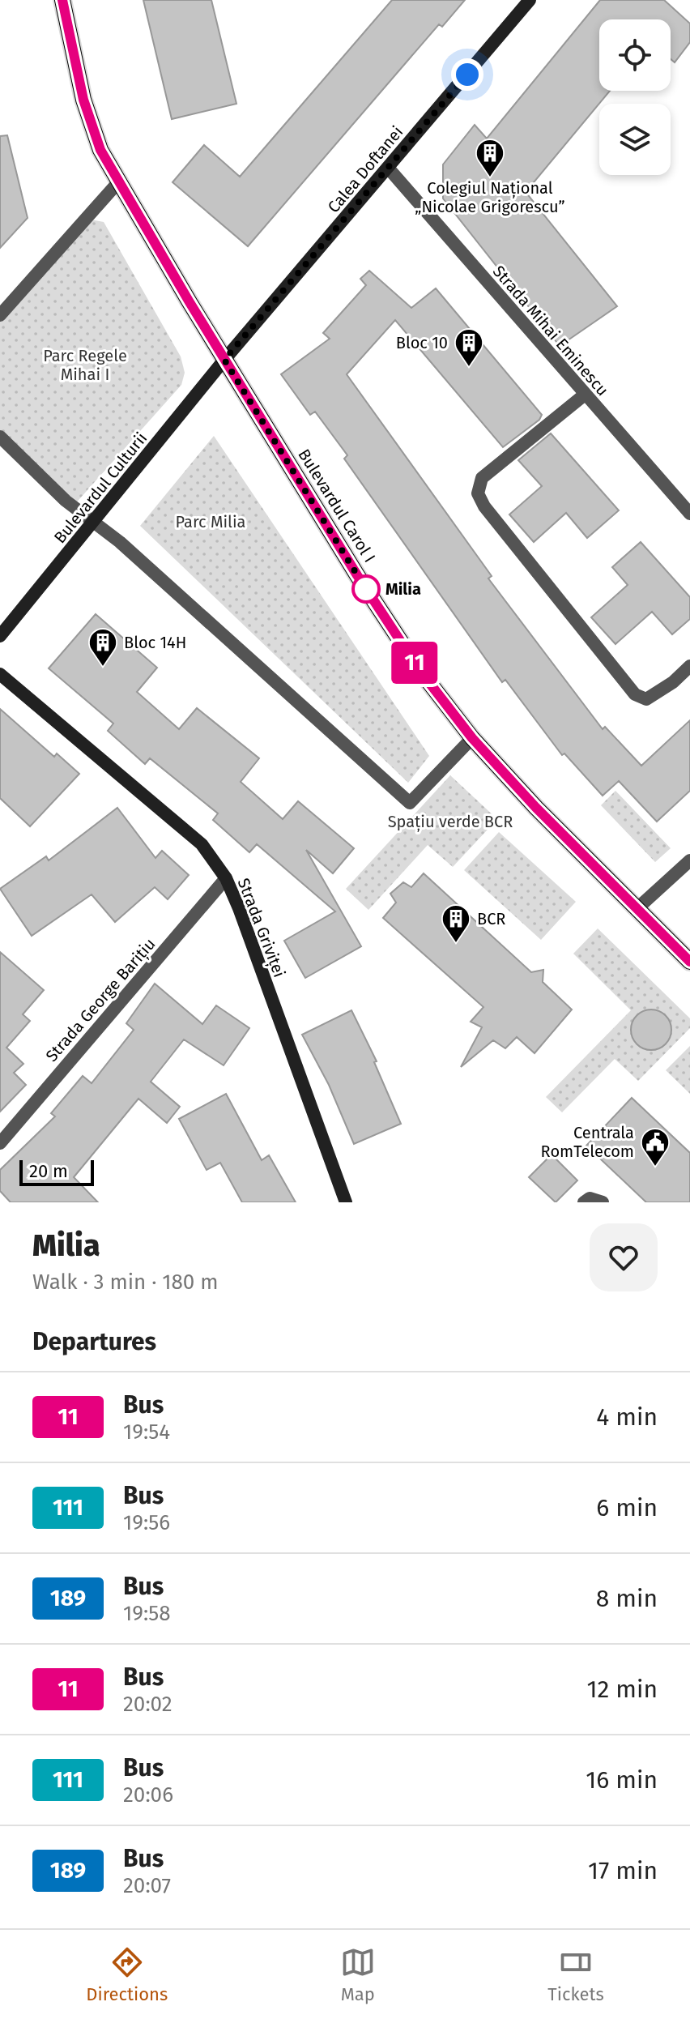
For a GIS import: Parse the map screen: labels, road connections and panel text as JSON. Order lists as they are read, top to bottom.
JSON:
{
  "streets": {
    "main road": [
      "Calea Doftanei",
      "Bulevardul Culturii",
      "Bulevardul Carol I",
      "Strada Griviței"
    ],
    "street": ["Strada Mihai Eminescu", "Strada George Barițiu"]
  },
  "crossings": [
    ["Calea Doftanei", "Strada Mihai Eminescu"],
    ["Calea Doftanei", "Bulevardul Culturii"],
    ["Calea Doftanei", "Bulevardul Carol I"],
    ["Bulevardul Culturii", "Bulevardul Carol I"],
    ["Strada Griviței", "Strada George Barițiu"]
  ],
  "parks": ["Parc Regele Mihai I", "Parc Milia", "Spațiu verde BCR"],
  "places": {
    "building": [
      "Colegiul Național „Nicolae Grigorescu”",
      "Bloc 10",
      "Bloc 14H",
      "BCR"
    ],
    "other": ["Milia"],
    "public building": ["Centrala RomTelecom"]
  },
  "lines": ["bus line 11"],
  "scale_bar": "20 m",
  "page": {
    "on_map": "11",
    "scale": "20 m",
    "heading": [
      ["Milia", "Walk · 3 min · 180 m"],
      "Departures"
    ],
    "list": [
      {
        "mark": "11",
        "name": "Bus",
        "note": "19:54",
        "value": "4 min"
      },
      {
        "mark": "111",
        "name": "Bus",
        "note": "19:56",
        "value": "6 min"
      },
      {
        "mark": "189",
        "name": "Bus",
        "note": "19:58",
        "value": "8 min"
      },
      {
        "mark": "11",
        "name": "Bus",
        "note": "20:02",
        "value": "12 min"
      },
      {
        "mark": "111",
        "name": "Bus",
        "note": "20:06",
        "value": "16 min"
      },
      {
        "mark": "189",
        "name": "Bus",
        "note": "20:07",
        "value": "17 min"
      }
    ],
    "tabs": ["Directions", "Map", "Tickets"]
  }
}
